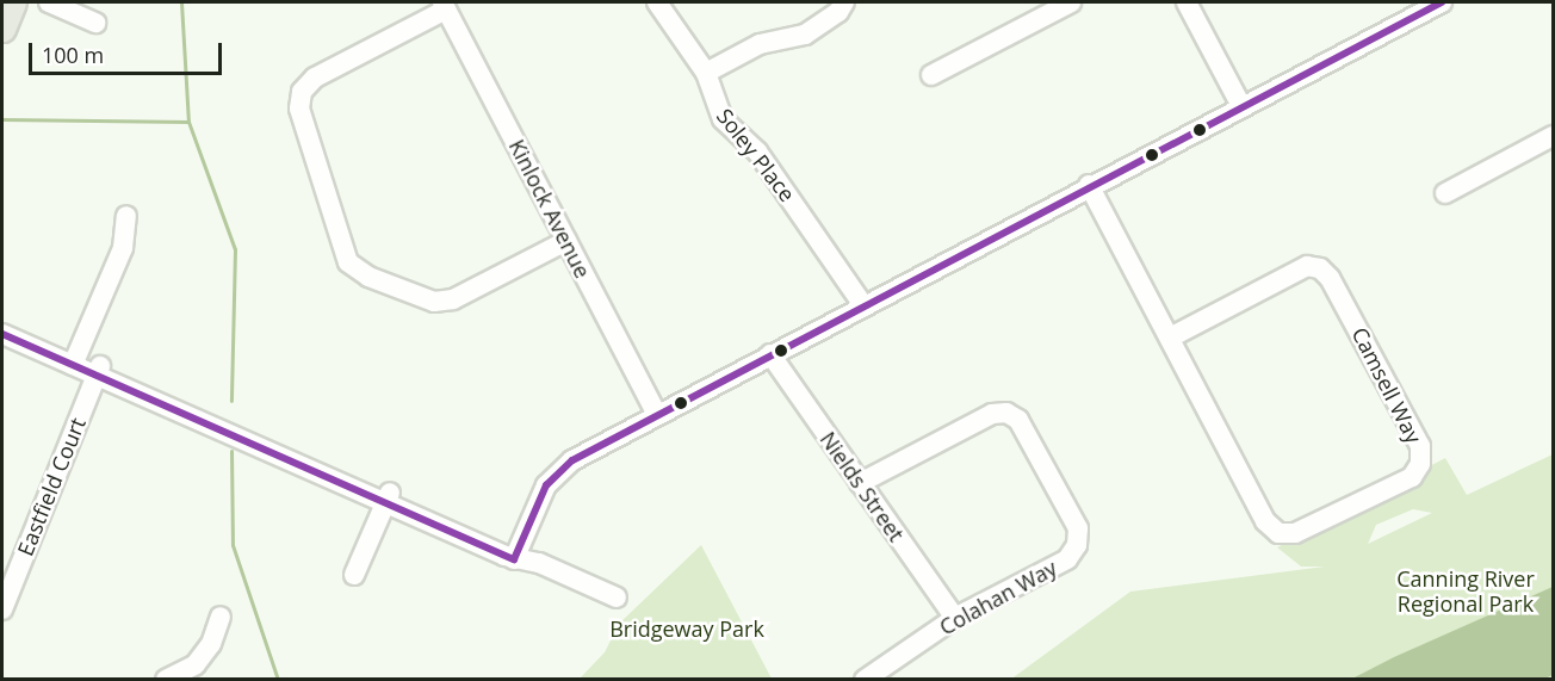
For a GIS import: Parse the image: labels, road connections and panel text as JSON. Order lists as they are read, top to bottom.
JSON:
{
  "streets": {
    "street": [
      "Soley Place",
      "Kinlock Avenue",
      "Camsell Way",
      "Eastfield Court",
      "Nields Street",
      "Colahan Way"
    ]
  },
  "crossings": [
    ["Nields Street", "Colahan Way"]
  ],
  "parks": ["Canning River Regional Park", "Bridgeway Park"],
  "scale_bar": "100 m"
}
